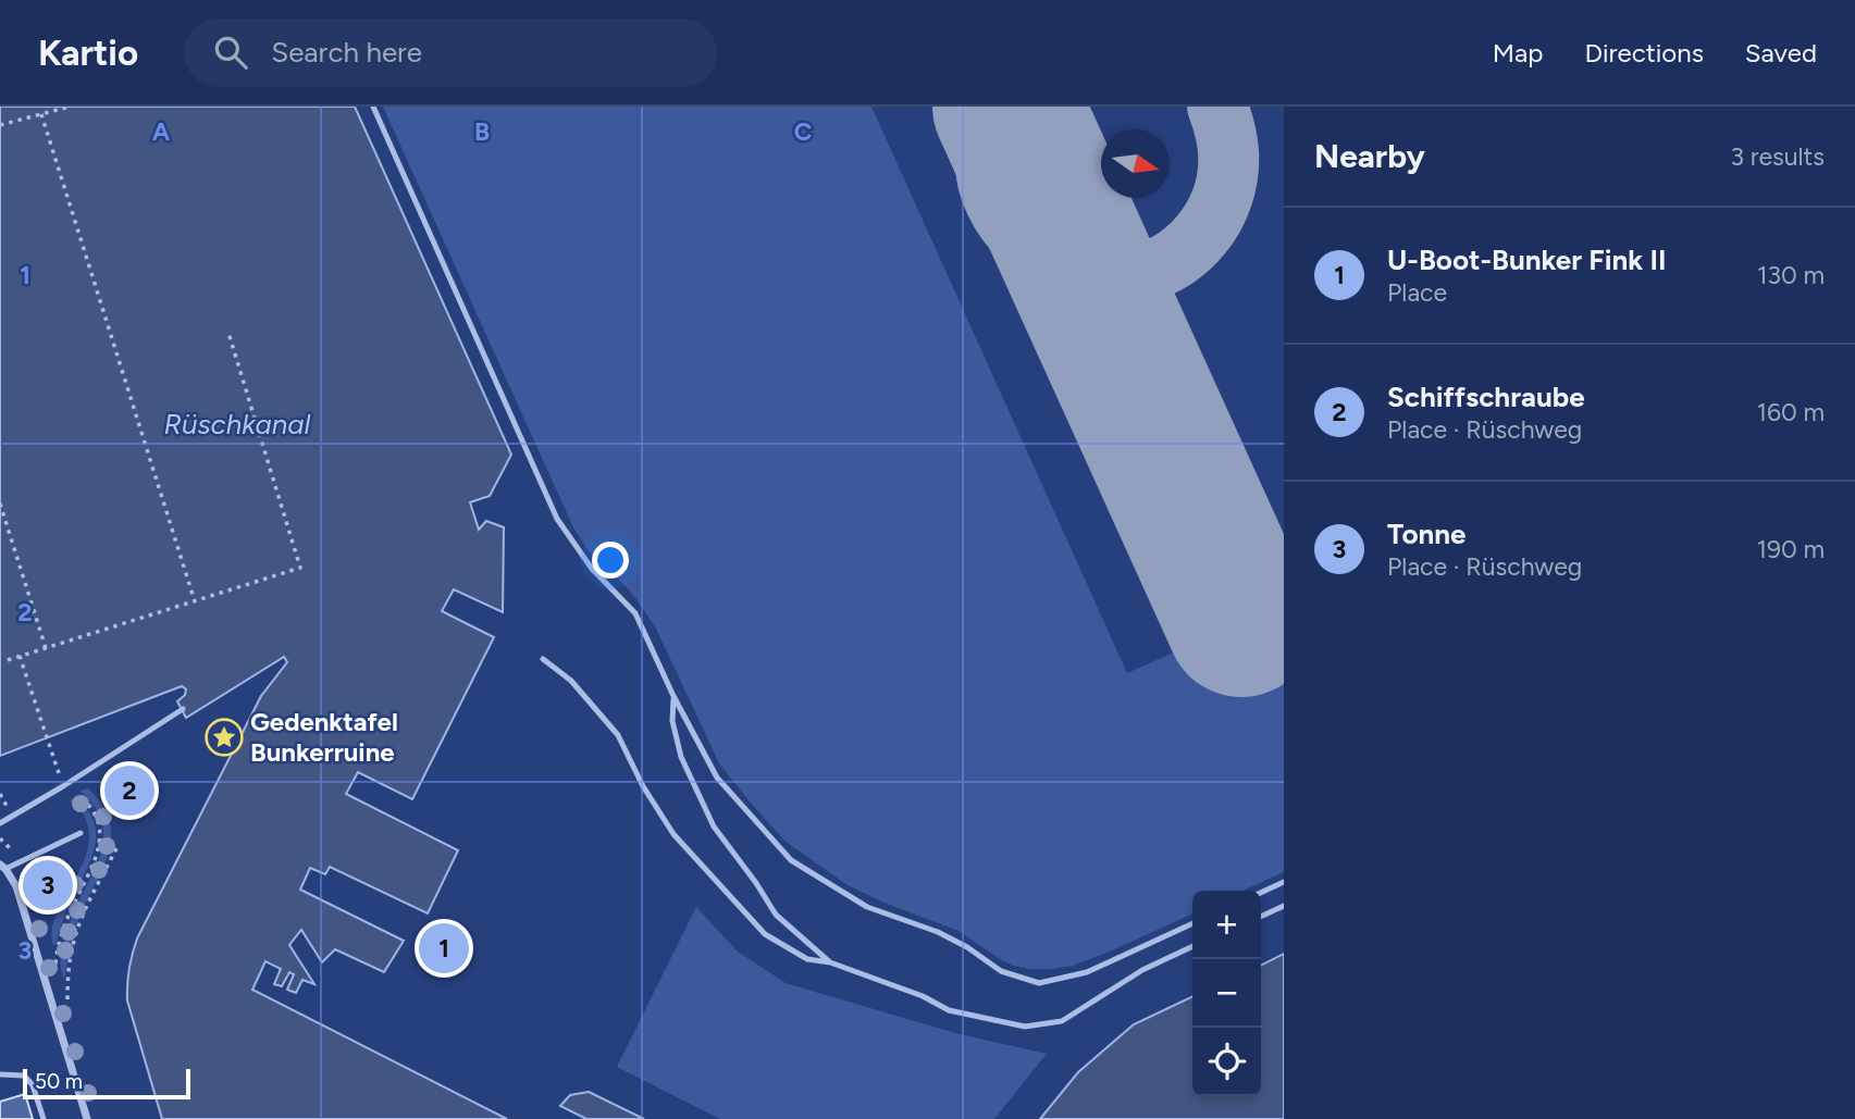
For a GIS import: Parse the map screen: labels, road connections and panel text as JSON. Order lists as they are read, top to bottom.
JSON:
{
  "water": ["Rüschkanal"],
  "places": {
    "place": ["Gedenktafel Bunkerruine"]
  },
  "scale_bar": "50 m",
  "north": "right",
  "page": {
    "header": "Kartio",
    "search": "Search here",
    "nav": ["Map", "Directions", "Saved"],
    "heading": ["Nearby", "3 results"],
    "list": [
      {
        "mark": "1",
        "name": "U-Boot-Bunker Fink II",
        "note": "Place",
        "value": "130 m"
      },
      {
        "mark": "2",
        "name": "Schiffschraube",
        "note": "Place · Rüschweg",
        "value": "160 m"
      },
      {
        "mark": "3",
        "name": "Tonne",
        "note": "Place · Rüschweg",
        "value": "190 m"
      }
    ],
    "pins": ["2", "3", "1"],
    "map_buttons": ["+", "−"],
    "scale": "50 m"
  },
  "grid": {
    "columns": ["A", "B", "C"],
    "rows": ["1", "2", "3"]
  }
}
